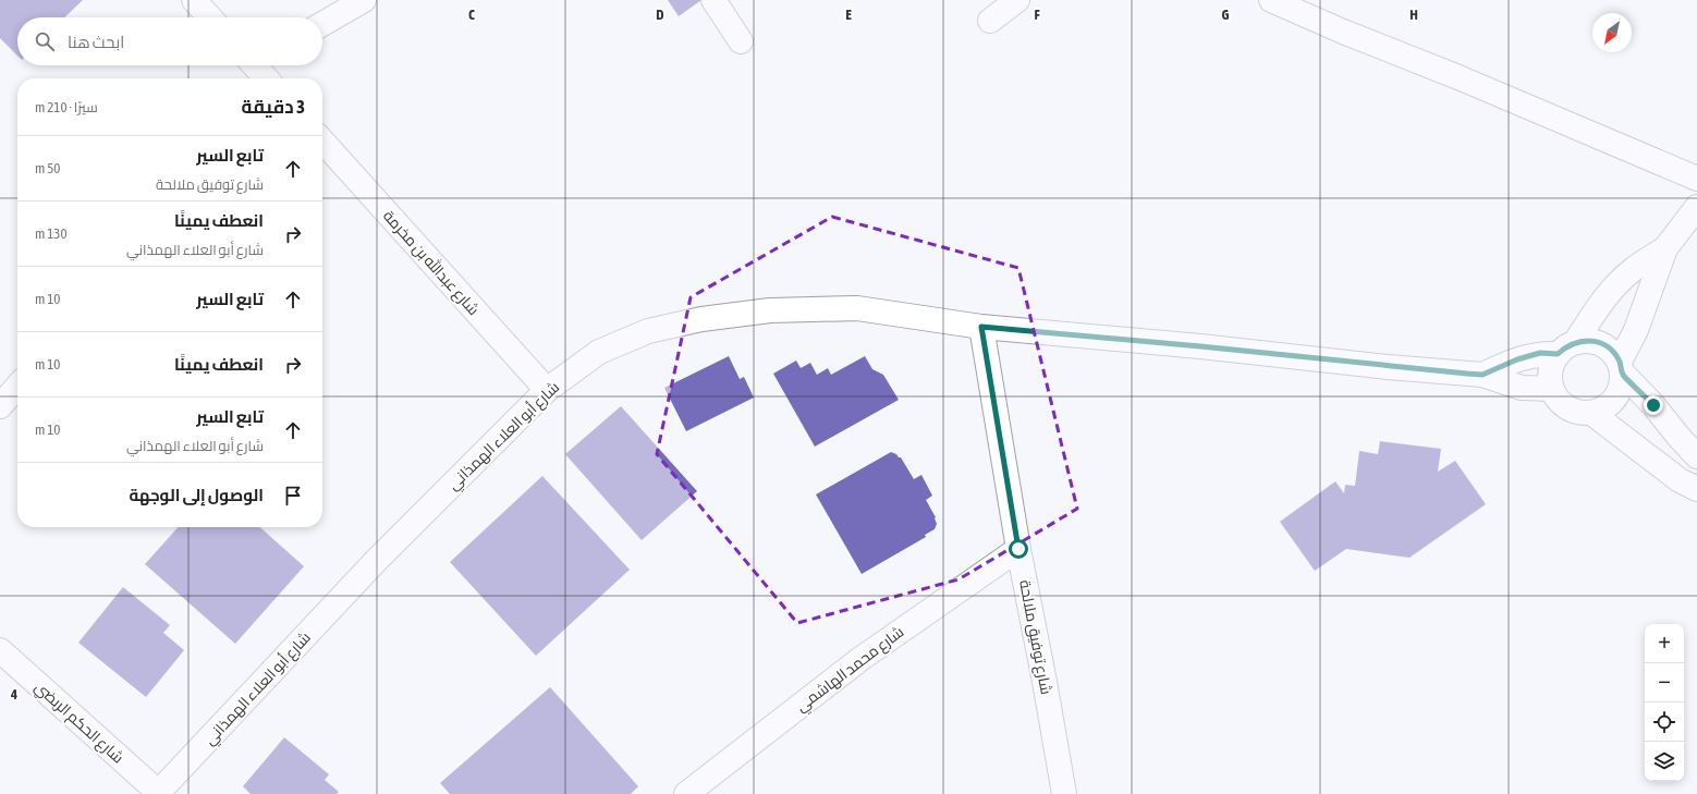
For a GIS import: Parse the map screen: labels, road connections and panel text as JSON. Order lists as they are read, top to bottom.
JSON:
{
  "streets": {
    "street": [
      "شارع عبدالله بن مخرمة",
      "شارع أبو العلاء الهمذاني",
      "شارع توفيق ملالحة",
      "شارع محمد الهاشمي",
      "شارع الحكم الربضي"
    ]
  },
  "crossings": [
    ["شارع عبدالله بن مخرمة", "شارع أبو العلاء الهمذاني"],
    ["شارع أبو العلاء الهمذاني", "شارع توفيق ملالحة"],
    ["شارع أبو العلاء الهمذاني", "شارع الحكم الربضي"],
    ["شارع توفيق ملالحة", "شارع محمد الهاشمي"]
  ],
  "north": "bottom left",
  "page": {
    "search": "ابحث هنا",
    "heading": ["3 دقيقة", "سيرًا · 210 m"],
    "list": [
      ["تابع السير", "شارع توفيق ملالحة", "50 m"],
      ["انعطف يمينًا", "شارع أبو العلاء الهمذاني", "130 m"],
      ["تابع السير", "10 m"],
      ["انعطف يمينًا", "10 m"],
      ["تابع السير", "شارع أبو العلاء الهمذاني", "10 m"],
      "الوصول إلى الوجهة"
    ],
    "map_buttons": ["+", "−"]
  },
  "grid": {
    "columns": [
      "C",
      "D",
      "E",
      "F",
      "G",
      "H"
    ],
    "rows": ["4"]
  }
}
